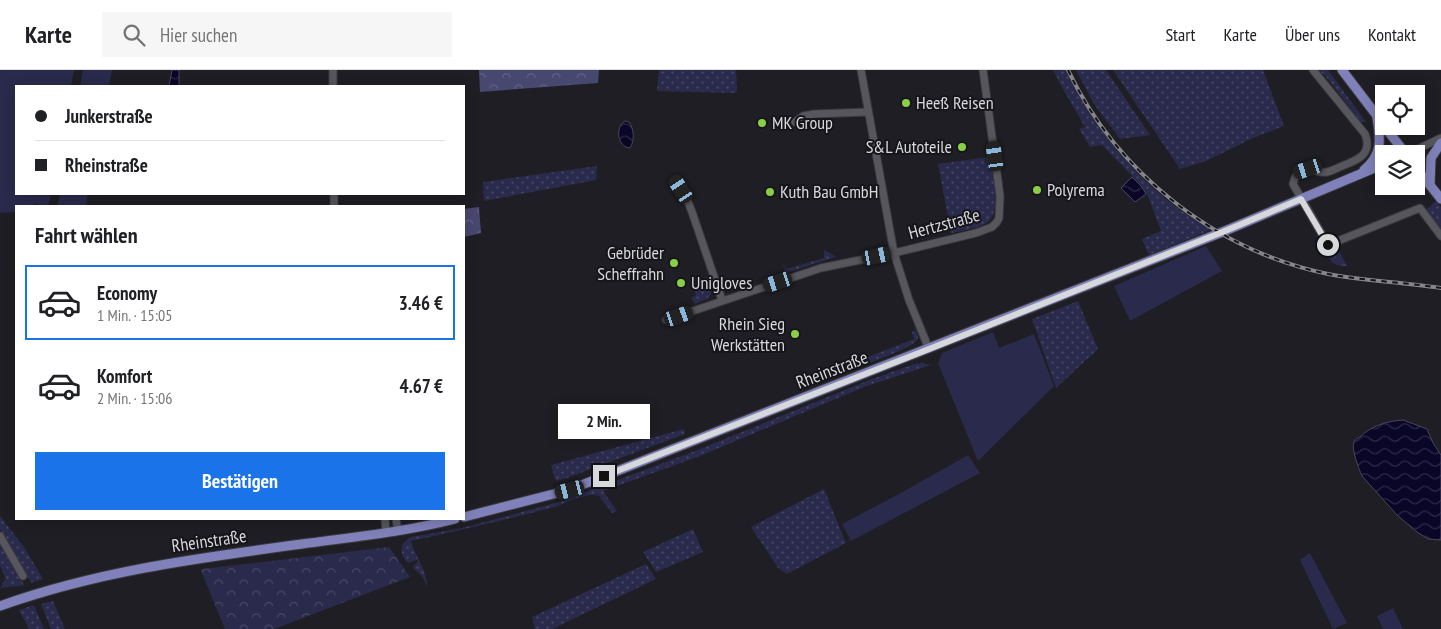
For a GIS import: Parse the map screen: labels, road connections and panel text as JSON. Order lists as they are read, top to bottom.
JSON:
{
  "streets": {
    "main road": ["Rheinstraße"],
    "street": ["Hertzstraße"]
  },
  "places": [
    "Heeß Reisen",
    "MK Group",
    "S&L Autoteile",
    "Polyrema",
    "Kuth Bau GmbH",
    "Gebrüder Scheffrahn",
    "Unigloves",
    "Rhein Sieg Werkstätten"
  ],
  "page": {
    "header": "Karte",
    "search": "Hier suchen",
    "nav": [
      "Start",
      "Karte",
      "Über uns",
      "Kontakt"
    ],
    "banner": ["Junkerstraße", "Rheinstraße"],
    "heading": "Fahrt wählen",
    "list": [
      {
        "name": "Economy",
        "note": "1 Min. · 15:05",
        "value": "3.46 €"
      },
      {
        "name": "Komfort",
        "note": "2 Min. · 15:06",
        "value": "4.67 €"
      }
    ],
    "bubble": "2 Min.",
    "buttons": "Bestätigen"
  }
}
